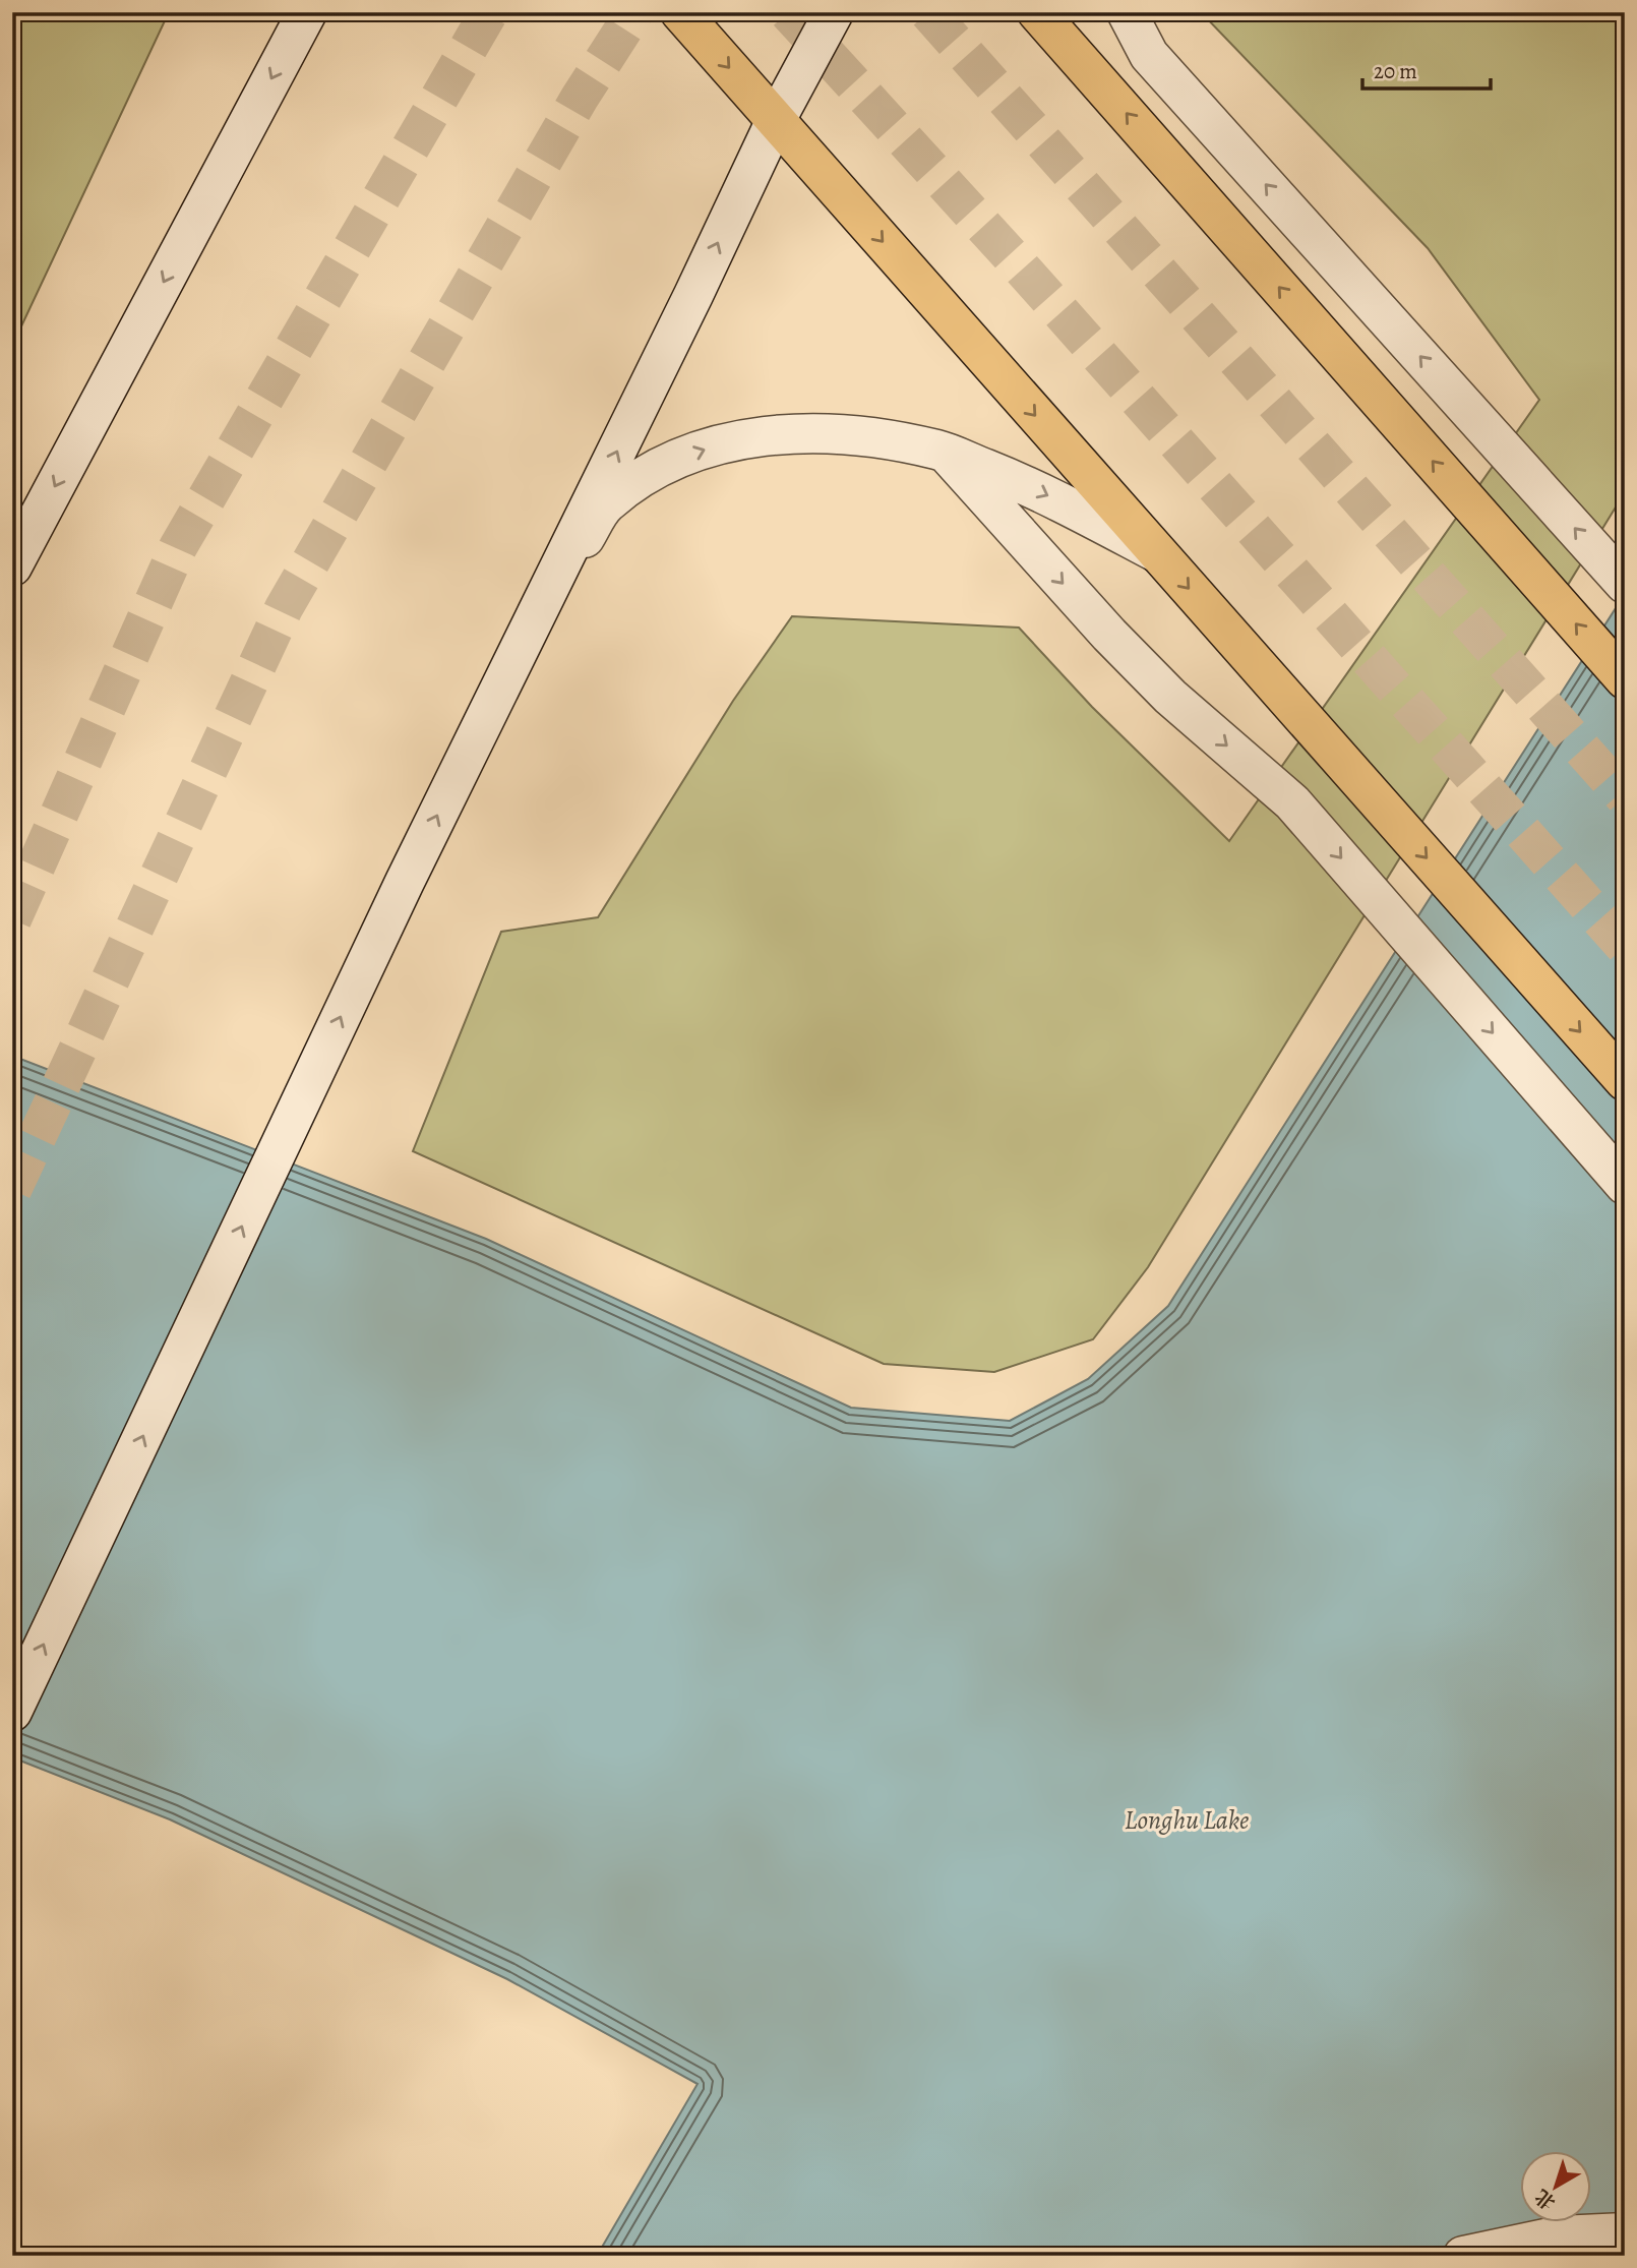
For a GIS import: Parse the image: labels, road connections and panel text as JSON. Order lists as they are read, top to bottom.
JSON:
{
  "water": ["Longhu Lake"],
  "scale_bar": "20 m",
  "north": "bottom left"
}
